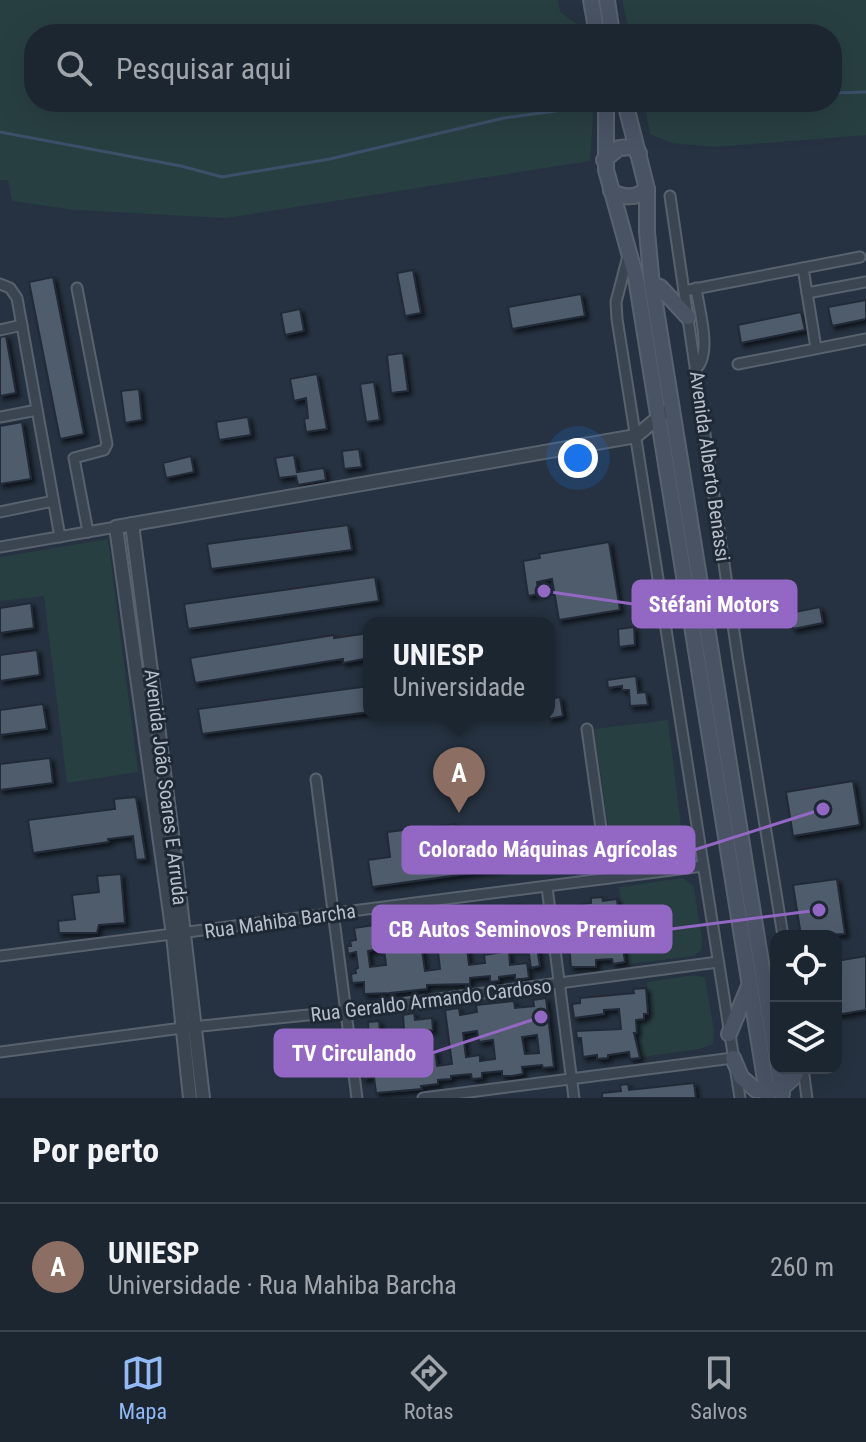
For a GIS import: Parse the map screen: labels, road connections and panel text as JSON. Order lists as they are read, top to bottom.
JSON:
{
  "streets": {
    "street": [
      "Avenida Alberto Benassi",
      "Avenida João Soares E Arruda",
      "Rua Mahiba Barcha",
      "Rua Geraldo Armando Cardoso"
    ]
  },
  "crossings": [
    ["Avenida João Soares E Arruda", "Rua Mahiba Barcha"],
    ["Avenida João Soares E Arruda", "Rua Geraldo Armando Cardoso"]
  ],
  "places": [
    "Stéfani Motors",
    "Colorado Máquinas Agrícolas",
    "CB Autos Seminovos Premium",
    "TV Circulando"
  ],
  "page": {
    "search": "Pesquisar aqui",
    "popup": ["UNIESP", "Universidade"],
    "pins": "A",
    "heading": "Por perto",
    "list": [
      {
        "mark": "A",
        "name": "UNIESP",
        "note": "Universidade · Rua Mahiba Barcha",
        "value": "260 m"
      }
    ],
    "nav": ["Mapa", "Rotas", "Salvos"]
  }
}
